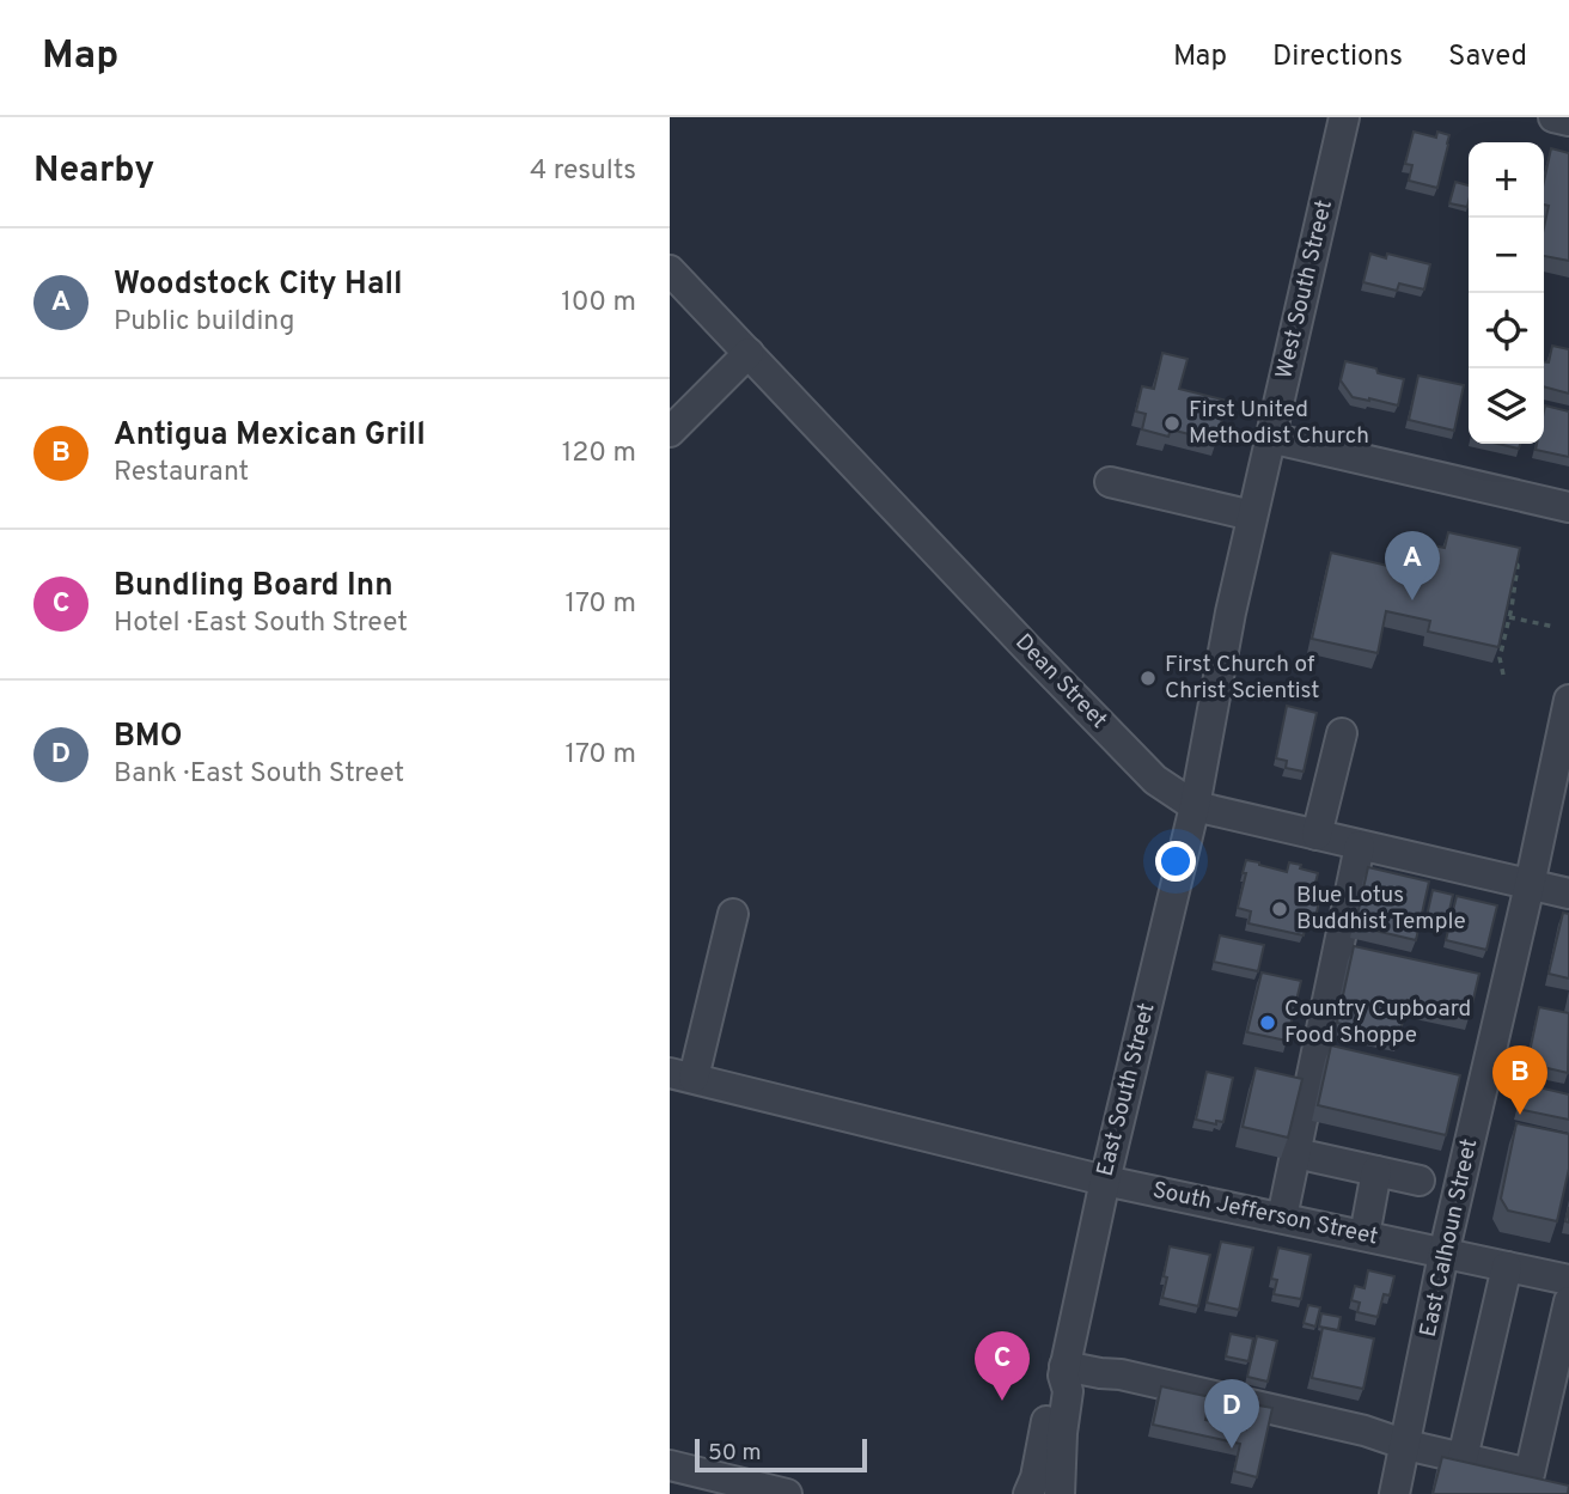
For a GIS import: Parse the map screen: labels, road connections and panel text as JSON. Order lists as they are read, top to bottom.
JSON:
{
  "streets": {
    "street": [
      "West South Street",
      "Dean Street",
      "East South Street",
      "South Jefferson Street",
      "East Calhoun Street"
    ]
  },
  "crossings": [
    ["West South Street", "Dean Street"],
    ["West South Street", "East South Street"],
    ["Dean Street", "East South Street"],
    ["Dean Street", "East Calhoun Street"],
    ["East South Street", "South Jefferson Street"],
    ["South Jefferson Street", "East Calhoun Street"]
  ],
  "places": [
    "First United Methodist Church",
    "First Church of Christ Scientist",
    "Blue Lotus Buddhist Temple",
    "Country Cupboard Food Shoppe"
  ],
  "scale_bar": "50 m",
  "page": {
    "header": "Map",
    "nav": ["Map", "Directions", "Saved"],
    "heading": ["Nearby", "4 results"],
    "map_buttons": ["+", "−"],
    "list": [
      {
        "mark": "A",
        "name": "Woodstock City Hall",
        "note": "Public building",
        "value": "100 m"
      },
      {
        "mark": "B",
        "name": "Antigua Mexican Grill",
        "note": "Restaurant",
        "value": "120 m"
      },
      {
        "mark": "C",
        "name": "Bundling Board Inn",
        "note": "Hotel · East South Street",
        "value": "170 m"
      },
      {
        "mark": "D",
        "name": "BMO",
        "note": "Bank · East South Street",
        "value": "170 m"
      }
    ],
    "pins": [
      "A",
      "B",
      "C",
      "D"
    ],
    "scale": "50 m"
  }
}
